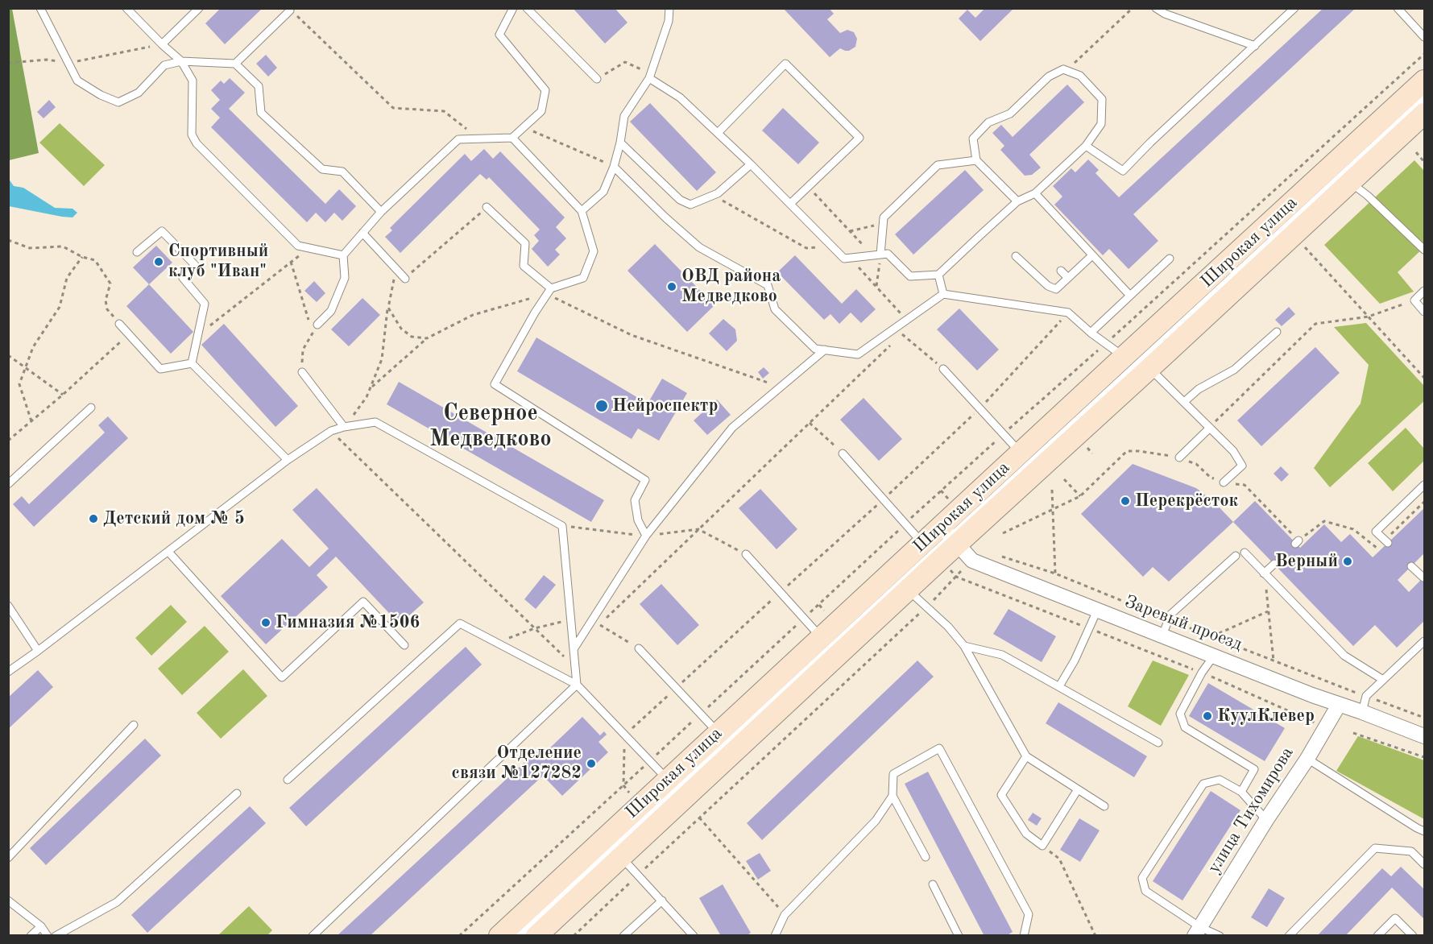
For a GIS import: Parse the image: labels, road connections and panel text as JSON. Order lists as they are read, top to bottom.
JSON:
{
  "streets": {
    "main road": ["Широкая улица"],
    "street": ["Заревый проезд", "улица Тихомирова"]
  },
  "crossings": [
    ["Широкая улица", "Заревый проезд"],
    ["Заревый проезд", "улица Тихомирова"]
  ],
  "districts": ["Северное Медведково"],
  "places": [
    "Спортивный клуб \"Иван\"",
    "ОВД района Медведково",
    "Нейроcпектр",
    "Перекрёсток",
    "Детский дом № 5",
    "Верный",
    "Гимназия №1506",
    "КуулКлевер",
    "Отделение связи №127282"
  ]
}
